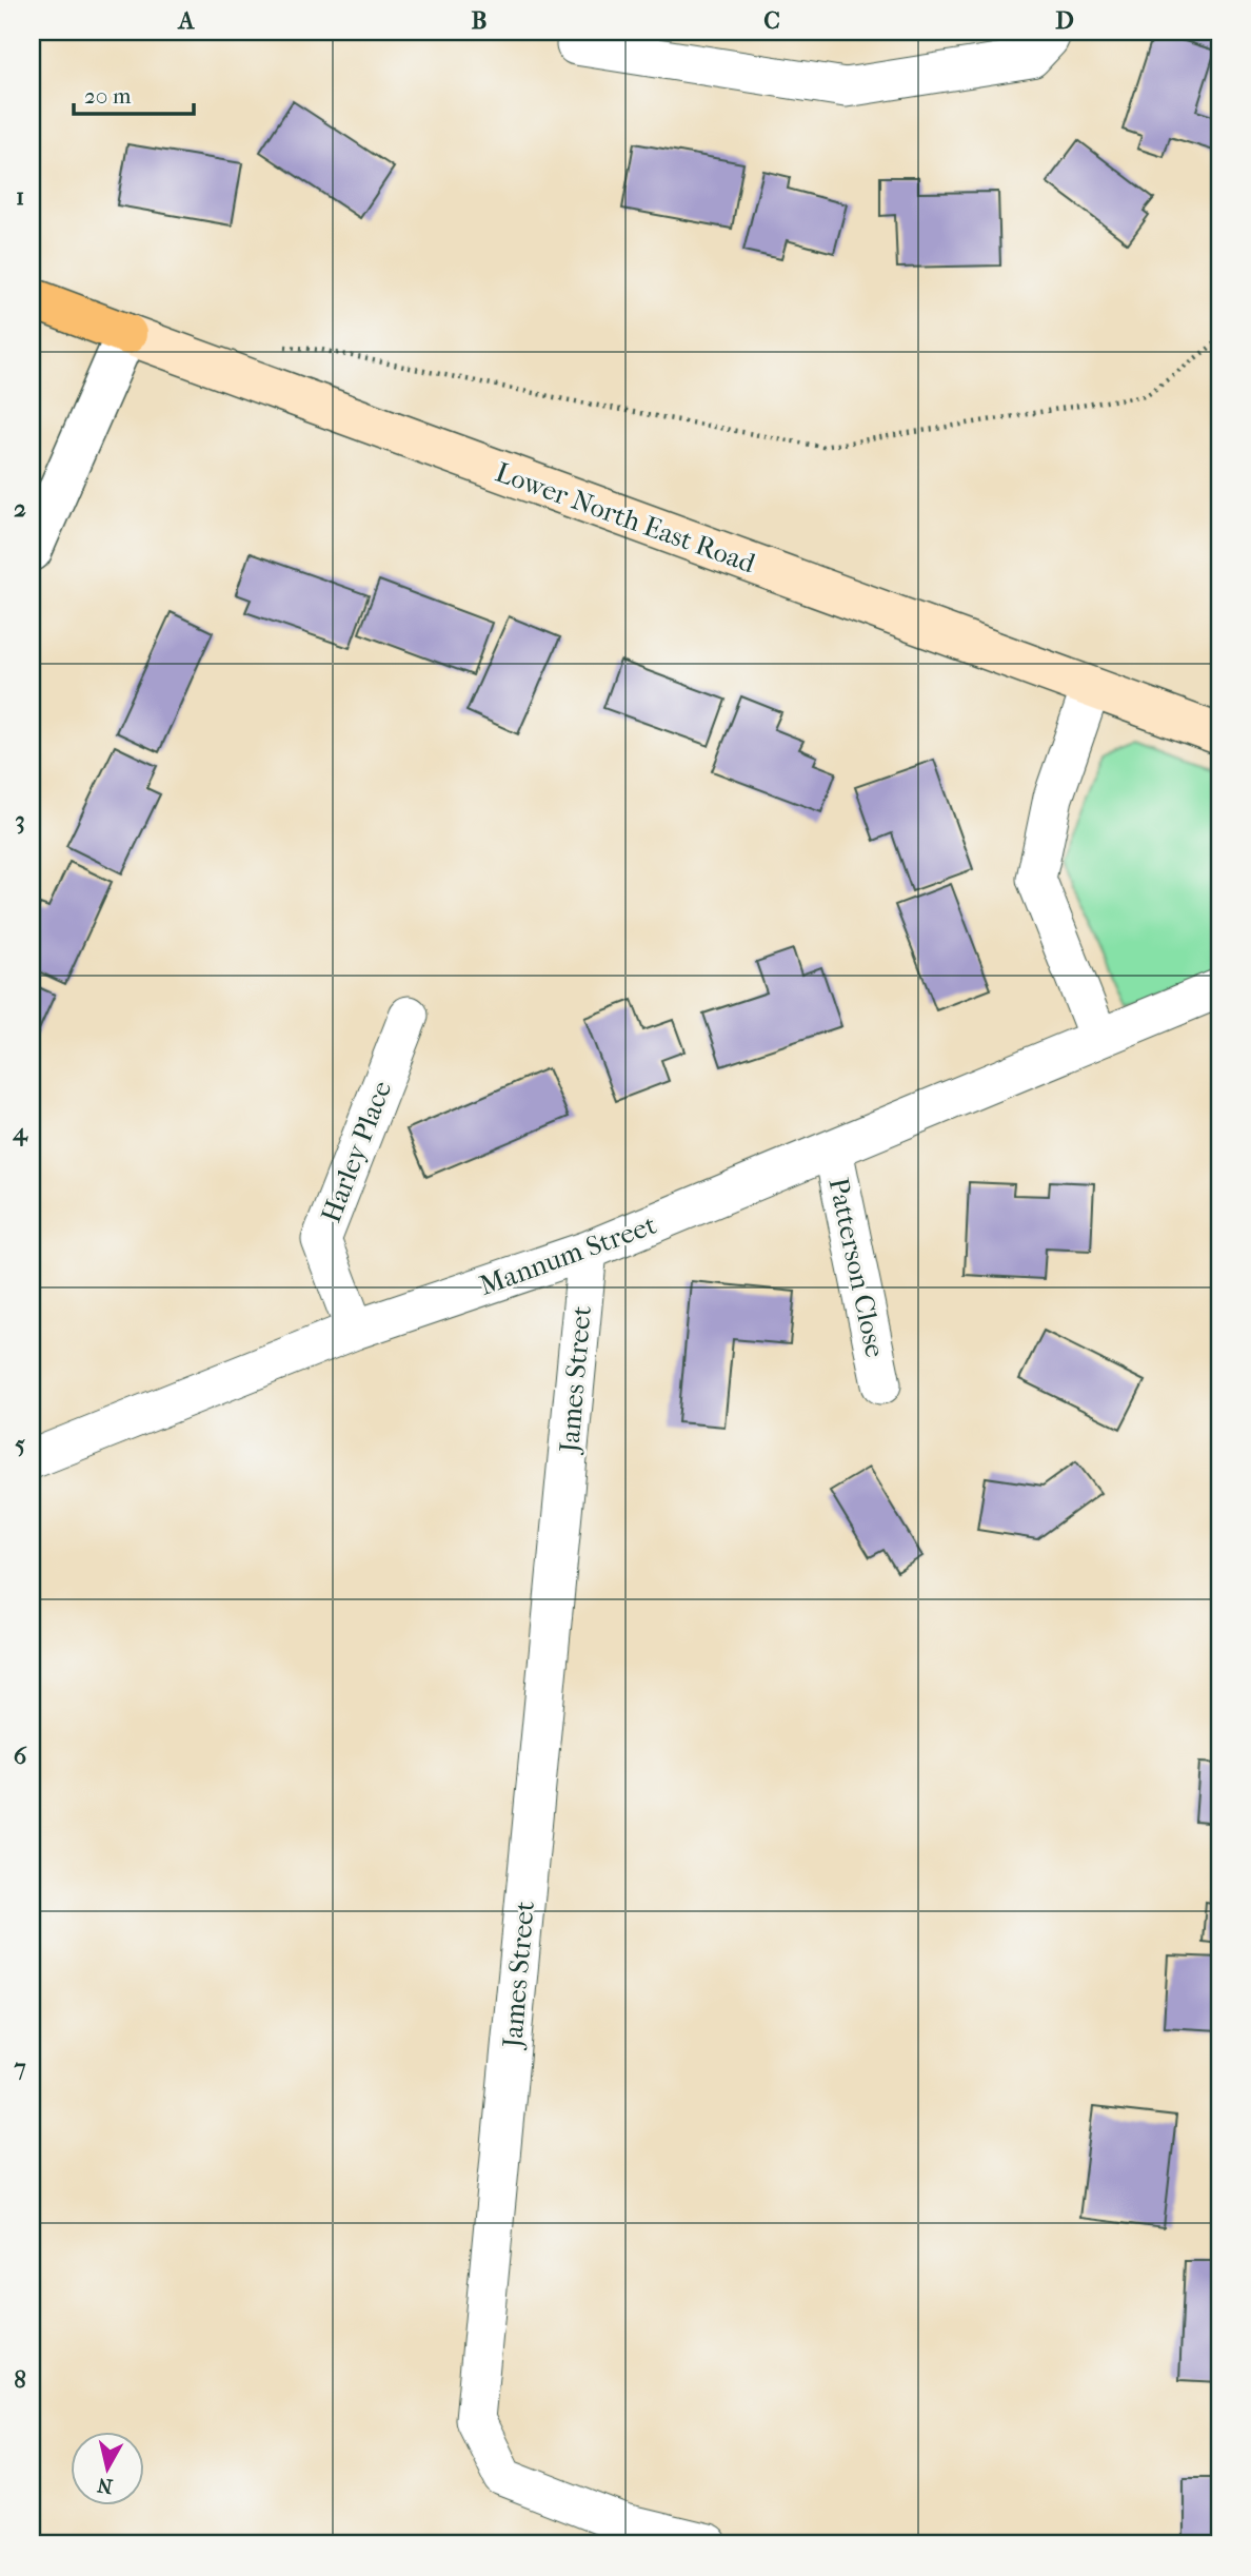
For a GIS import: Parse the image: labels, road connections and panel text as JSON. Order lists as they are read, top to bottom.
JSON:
{
  "streets": {
    "main road": ["Lower North East Road"],
    "street": [
      "Harley Place",
      "Mannum Street",
      "Patterson Close",
      "James Street"
    ]
  },
  "crossings": [
    ["Harley Place", "Mannum Street"],
    ["Mannum Street", "Patterson Close"],
    ["Mannum Street", "James Street"]
  ],
  "scale_bar": "20 m",
  "north": "bottom",
  "grid": {
    "columns": [
      "A",
      "B",
      "C",
      "D"
    ],
    "rows": [
      "1",
      "2",
      "3",
      "4",
      "5",
      "6",
      "7",
      "8"
    ]
  }
}
